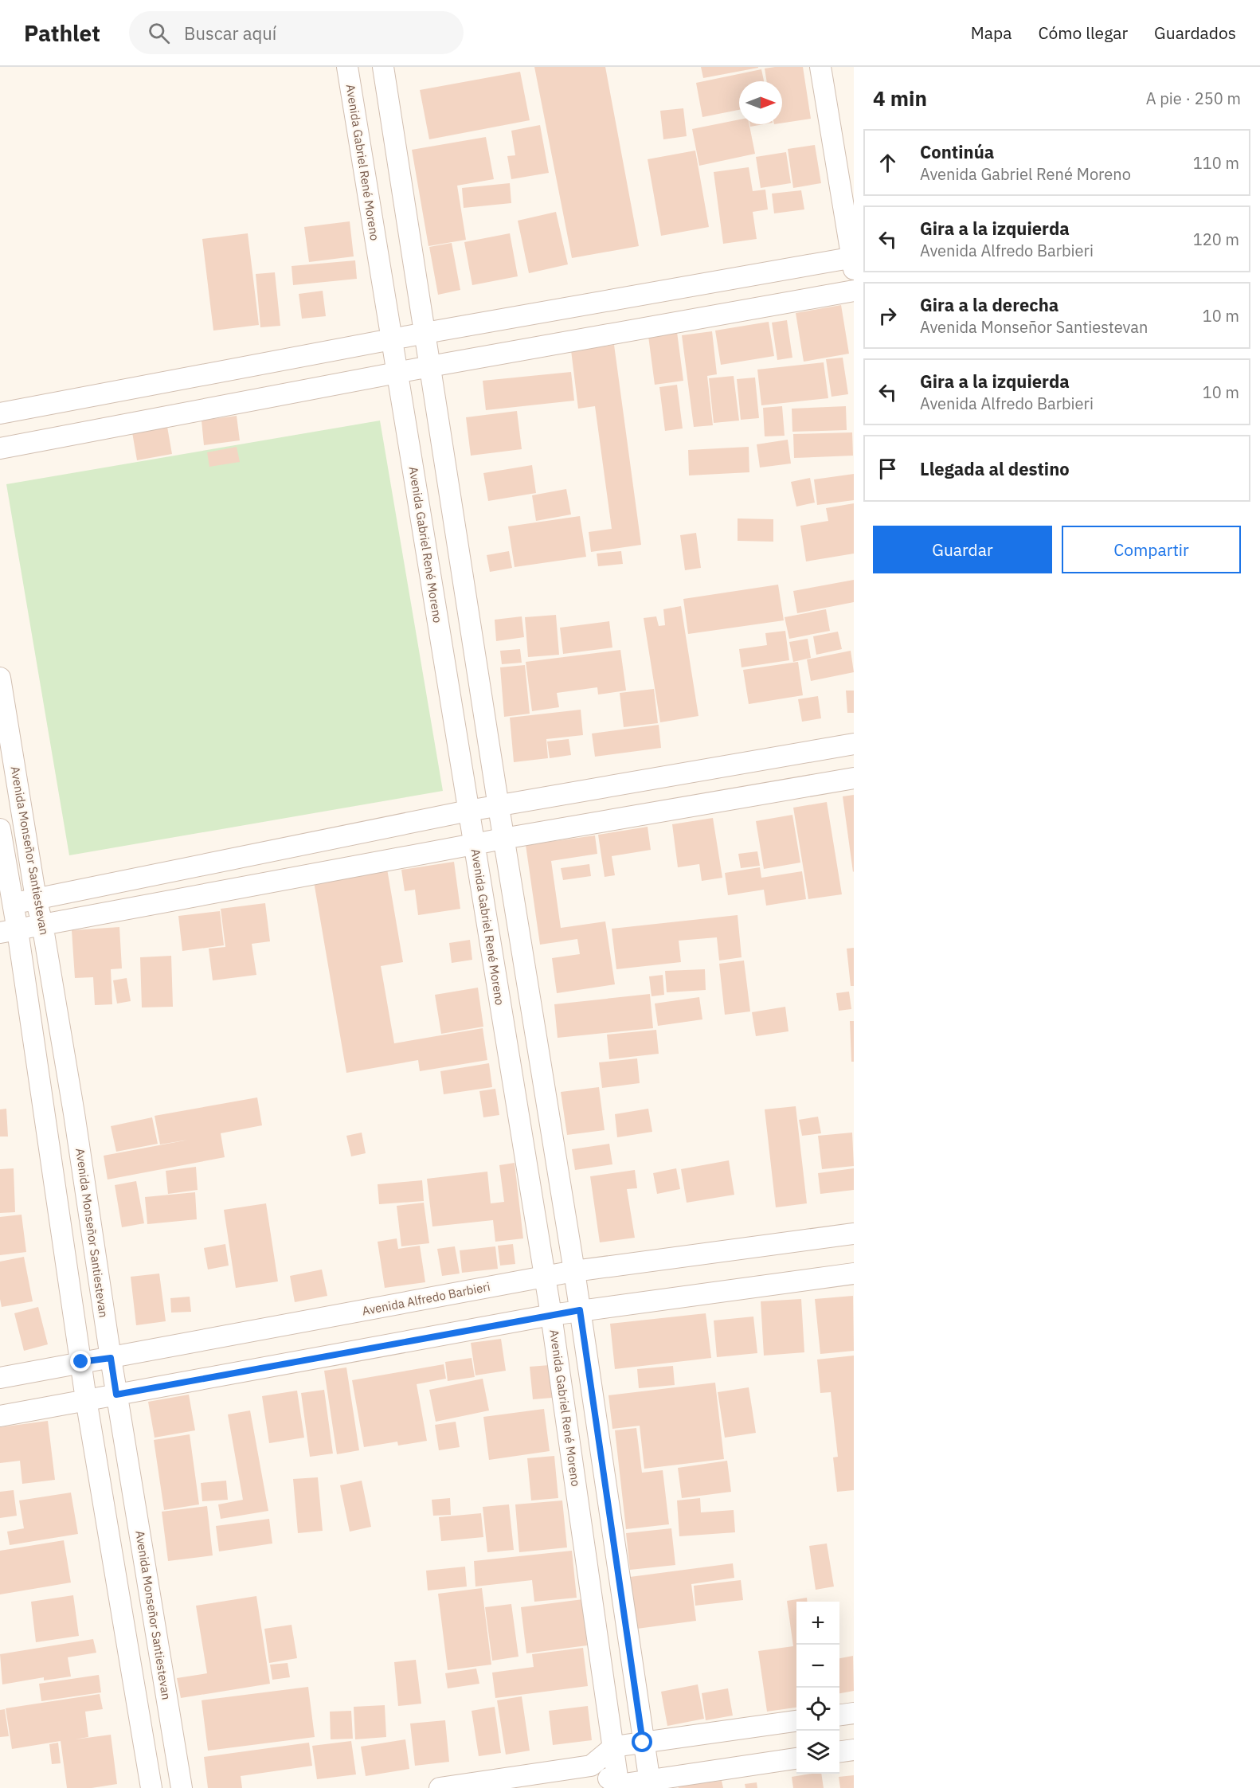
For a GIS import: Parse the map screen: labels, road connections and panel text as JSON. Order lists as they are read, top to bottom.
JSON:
{
  "streets": {
    "street": ["Avenida Gabriel René Moreno", "Avenida Monseñor Santiestevan", "Avenida Alfredo Barbieri"]
  },
  "crossings": [
    ["Avenida Gabriel René Moreno", "Avenida Alfredo Barbieri"],
    ["Avenida Monseñor Santiestevan", "Avenida Alfredo Barbieri"]
  ],
  "north": "right",
  "page": {
    "header": "Pathlet",
    "search": "Buscar aquí",
    "nav": ["Mapa", "Cómo llegar", "Guardados"],
    "heading": ["4 min", "A pie · 250 m"],
    "list": [
      ["Continúa", "Avenida Gabriel René Moreno", "110 m"],
      ["Gira a la izquierda", "Avenida Alfredo Barbieri", "120 m"],
      ["Gira a la derecha", "Avenida Monseñor Santiestevan", "10 m"],
      ["Gira a la izquierda", "Avenida Alfredo Barbieri", "10 m"],
      "Llegada al destino"
    ],
    "buttons": ["Guardar", "Compartir"],
    "map_buttons": ["+", "−"]
  }
}
